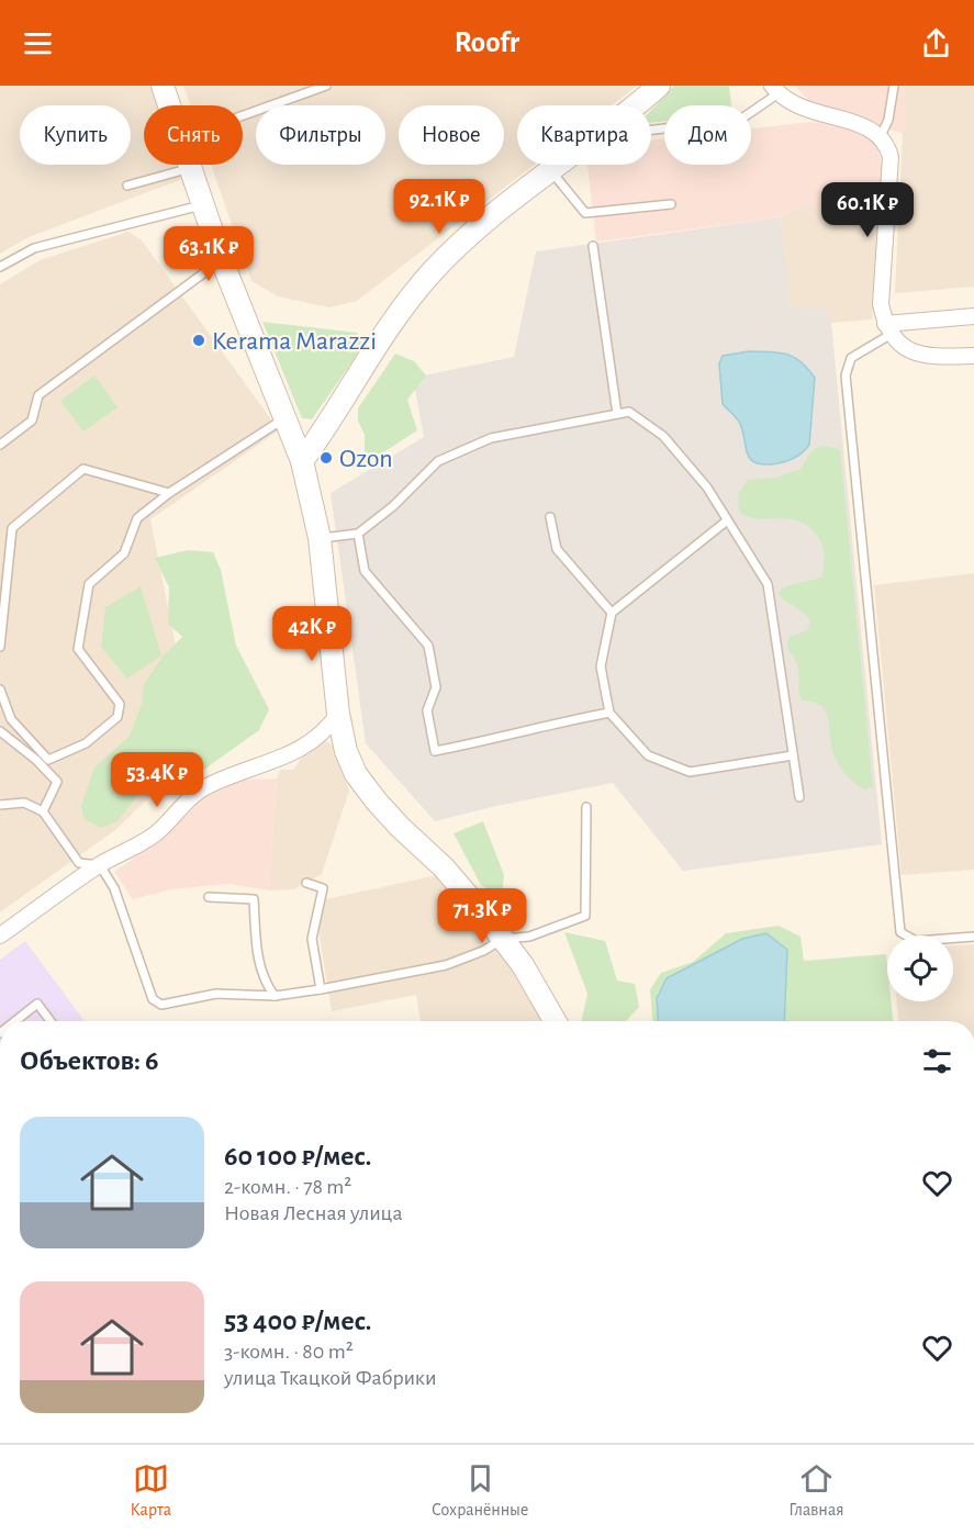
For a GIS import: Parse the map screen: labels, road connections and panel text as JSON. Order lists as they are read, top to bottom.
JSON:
{
  "places": ["Kerama Marazzi", "Ozon"],
  "page": {
    "header": "Roofr",
    "chip": [
      "Купить",
      "Снять",
      "Фильтры",
      "Новое",
      "Квартира",
      "Дом"
    ],
    "price": [
      "92.1K ₽",
      "60.1K ₽",
      "63.1K ₽",
      "42K ₽",
      "53.4K ₽",
      "71.3K ₽"
    ],
    "heading": "Объектов: 6",
    "list": [
      {
        "name": "60 100 ₽/мес.",
        "note": "2-комн. · 78 m² · Новая Лесная улица"
      },
      {
        "name": "53 400 ₽/мес.",
        "note": "3-комн. · 80 m² · улица Ткацкой Фабрики"
      }
    ],
    "tabs": ["Карта", "Сохранённые", "Главная"]
  }
}
